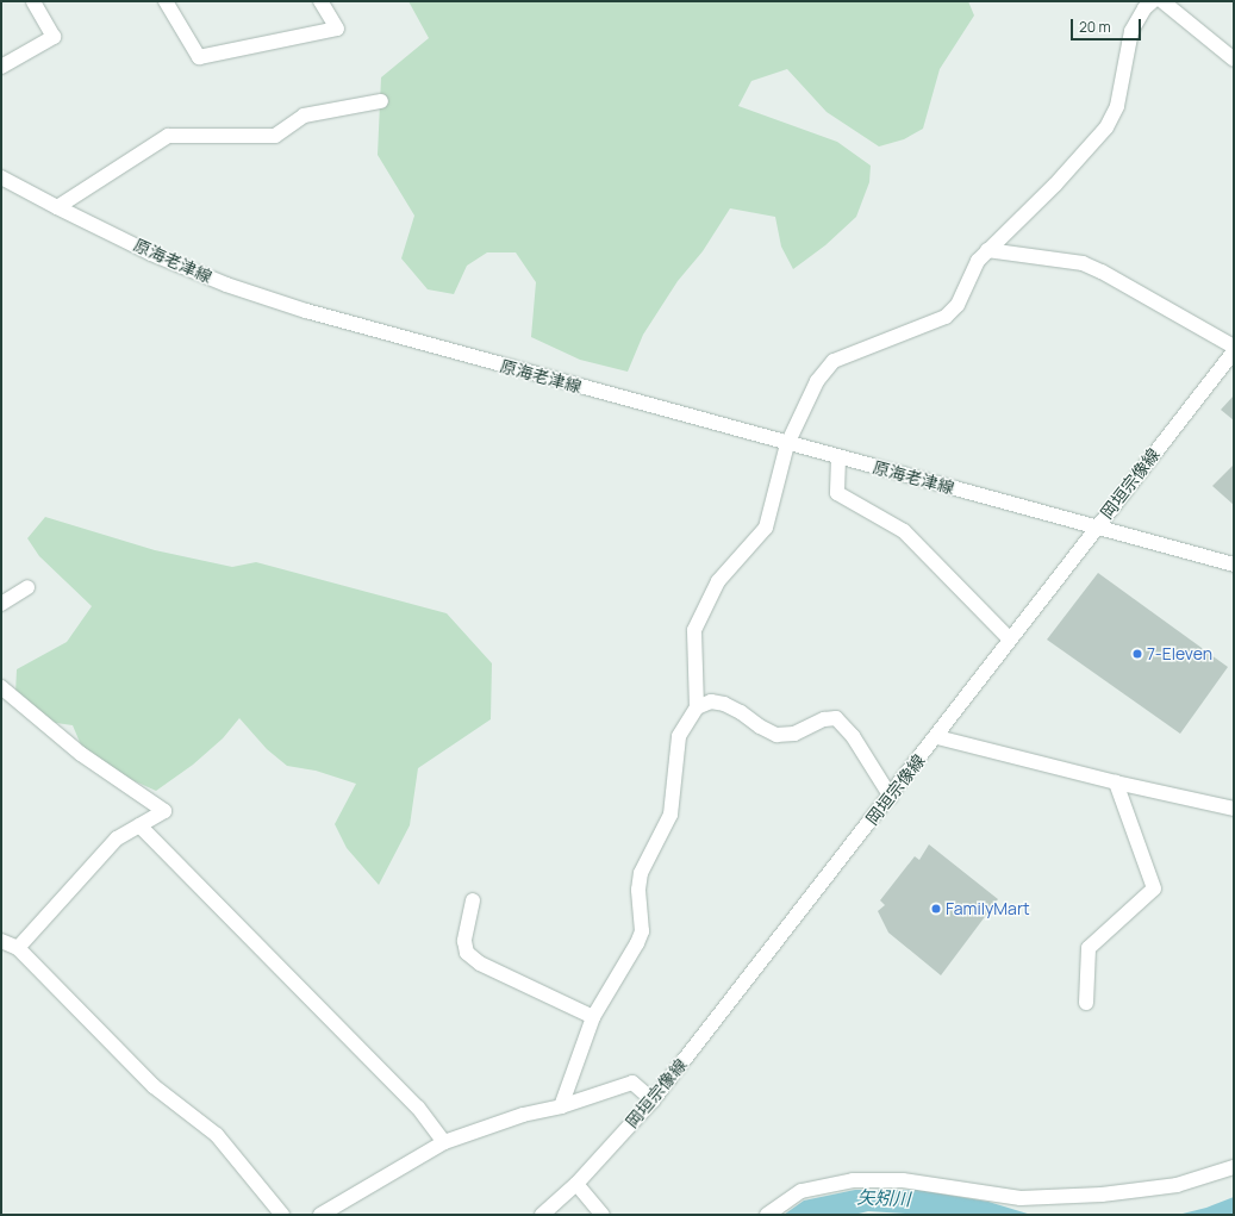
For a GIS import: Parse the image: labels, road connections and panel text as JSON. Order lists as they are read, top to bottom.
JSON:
{
  "streets": {
    "street": ["原海老津線", "岡垣宗像線"]
  },
  "crossings": [
    ["原海老津線", "岡垣宗像線"]
  ],
  "water": ["矢矧川"],
  "places": ["7-Eleven", "FamilyMart"],
  "scale_bar": "20 m"
}
